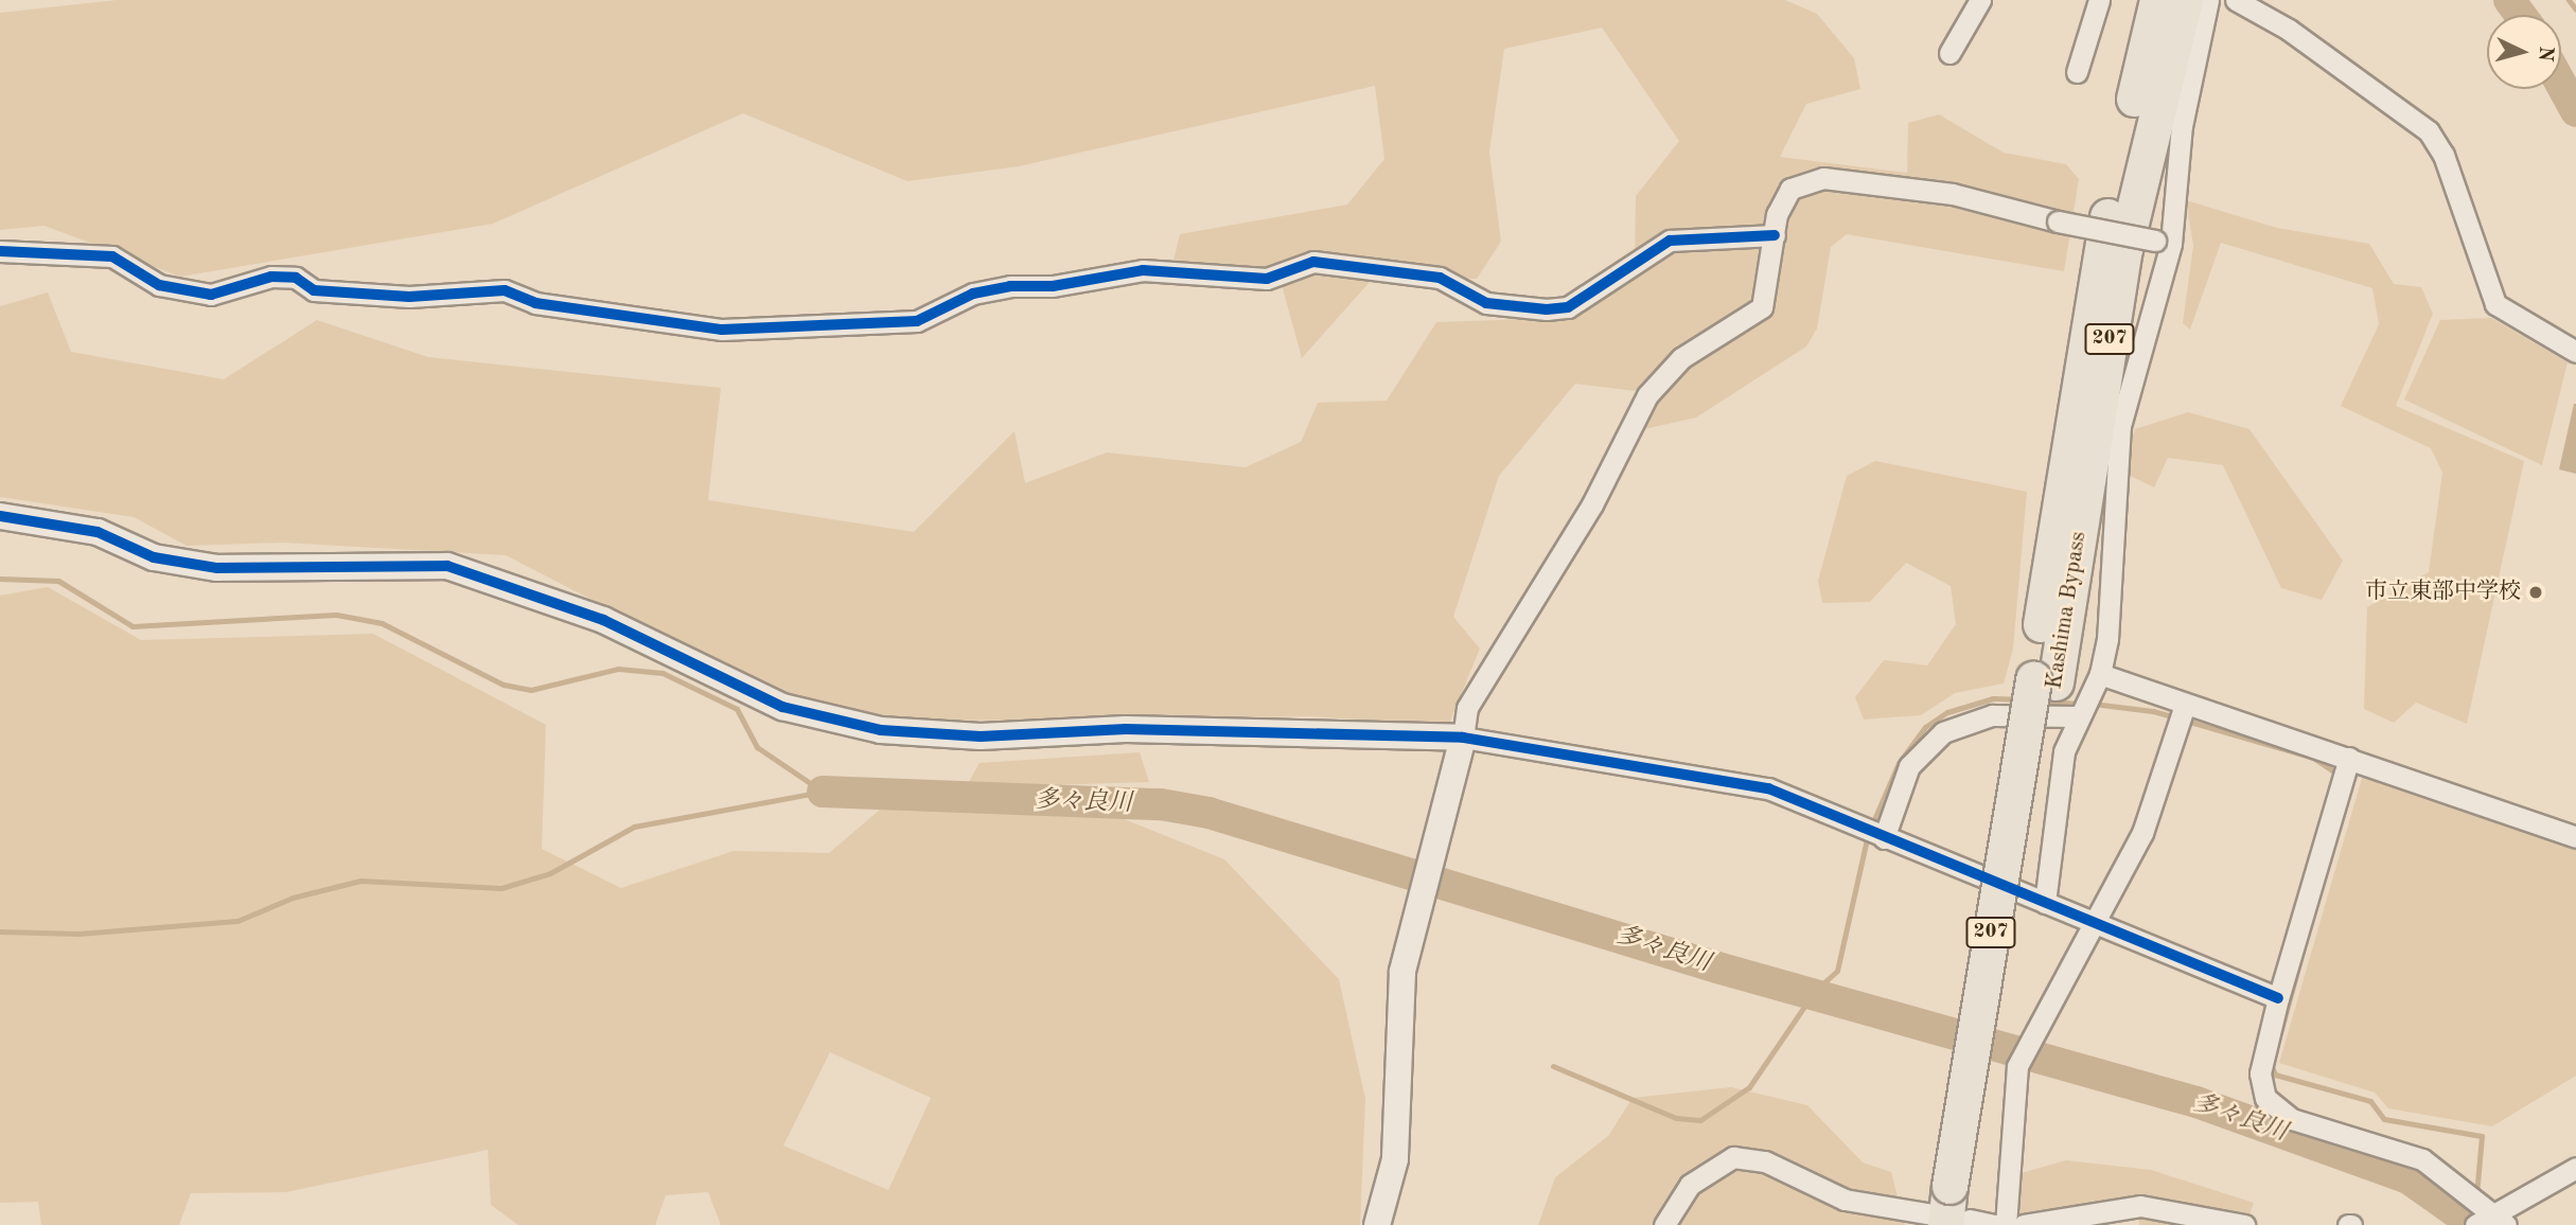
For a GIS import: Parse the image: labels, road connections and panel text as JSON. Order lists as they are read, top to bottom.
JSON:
{
  "streets": {
    "highway": ["207", "Kashima Bypass"]
  },
  "water": ["多々良川"],
  "places": ["市立東部中学校"],
  "north": "right"
}
